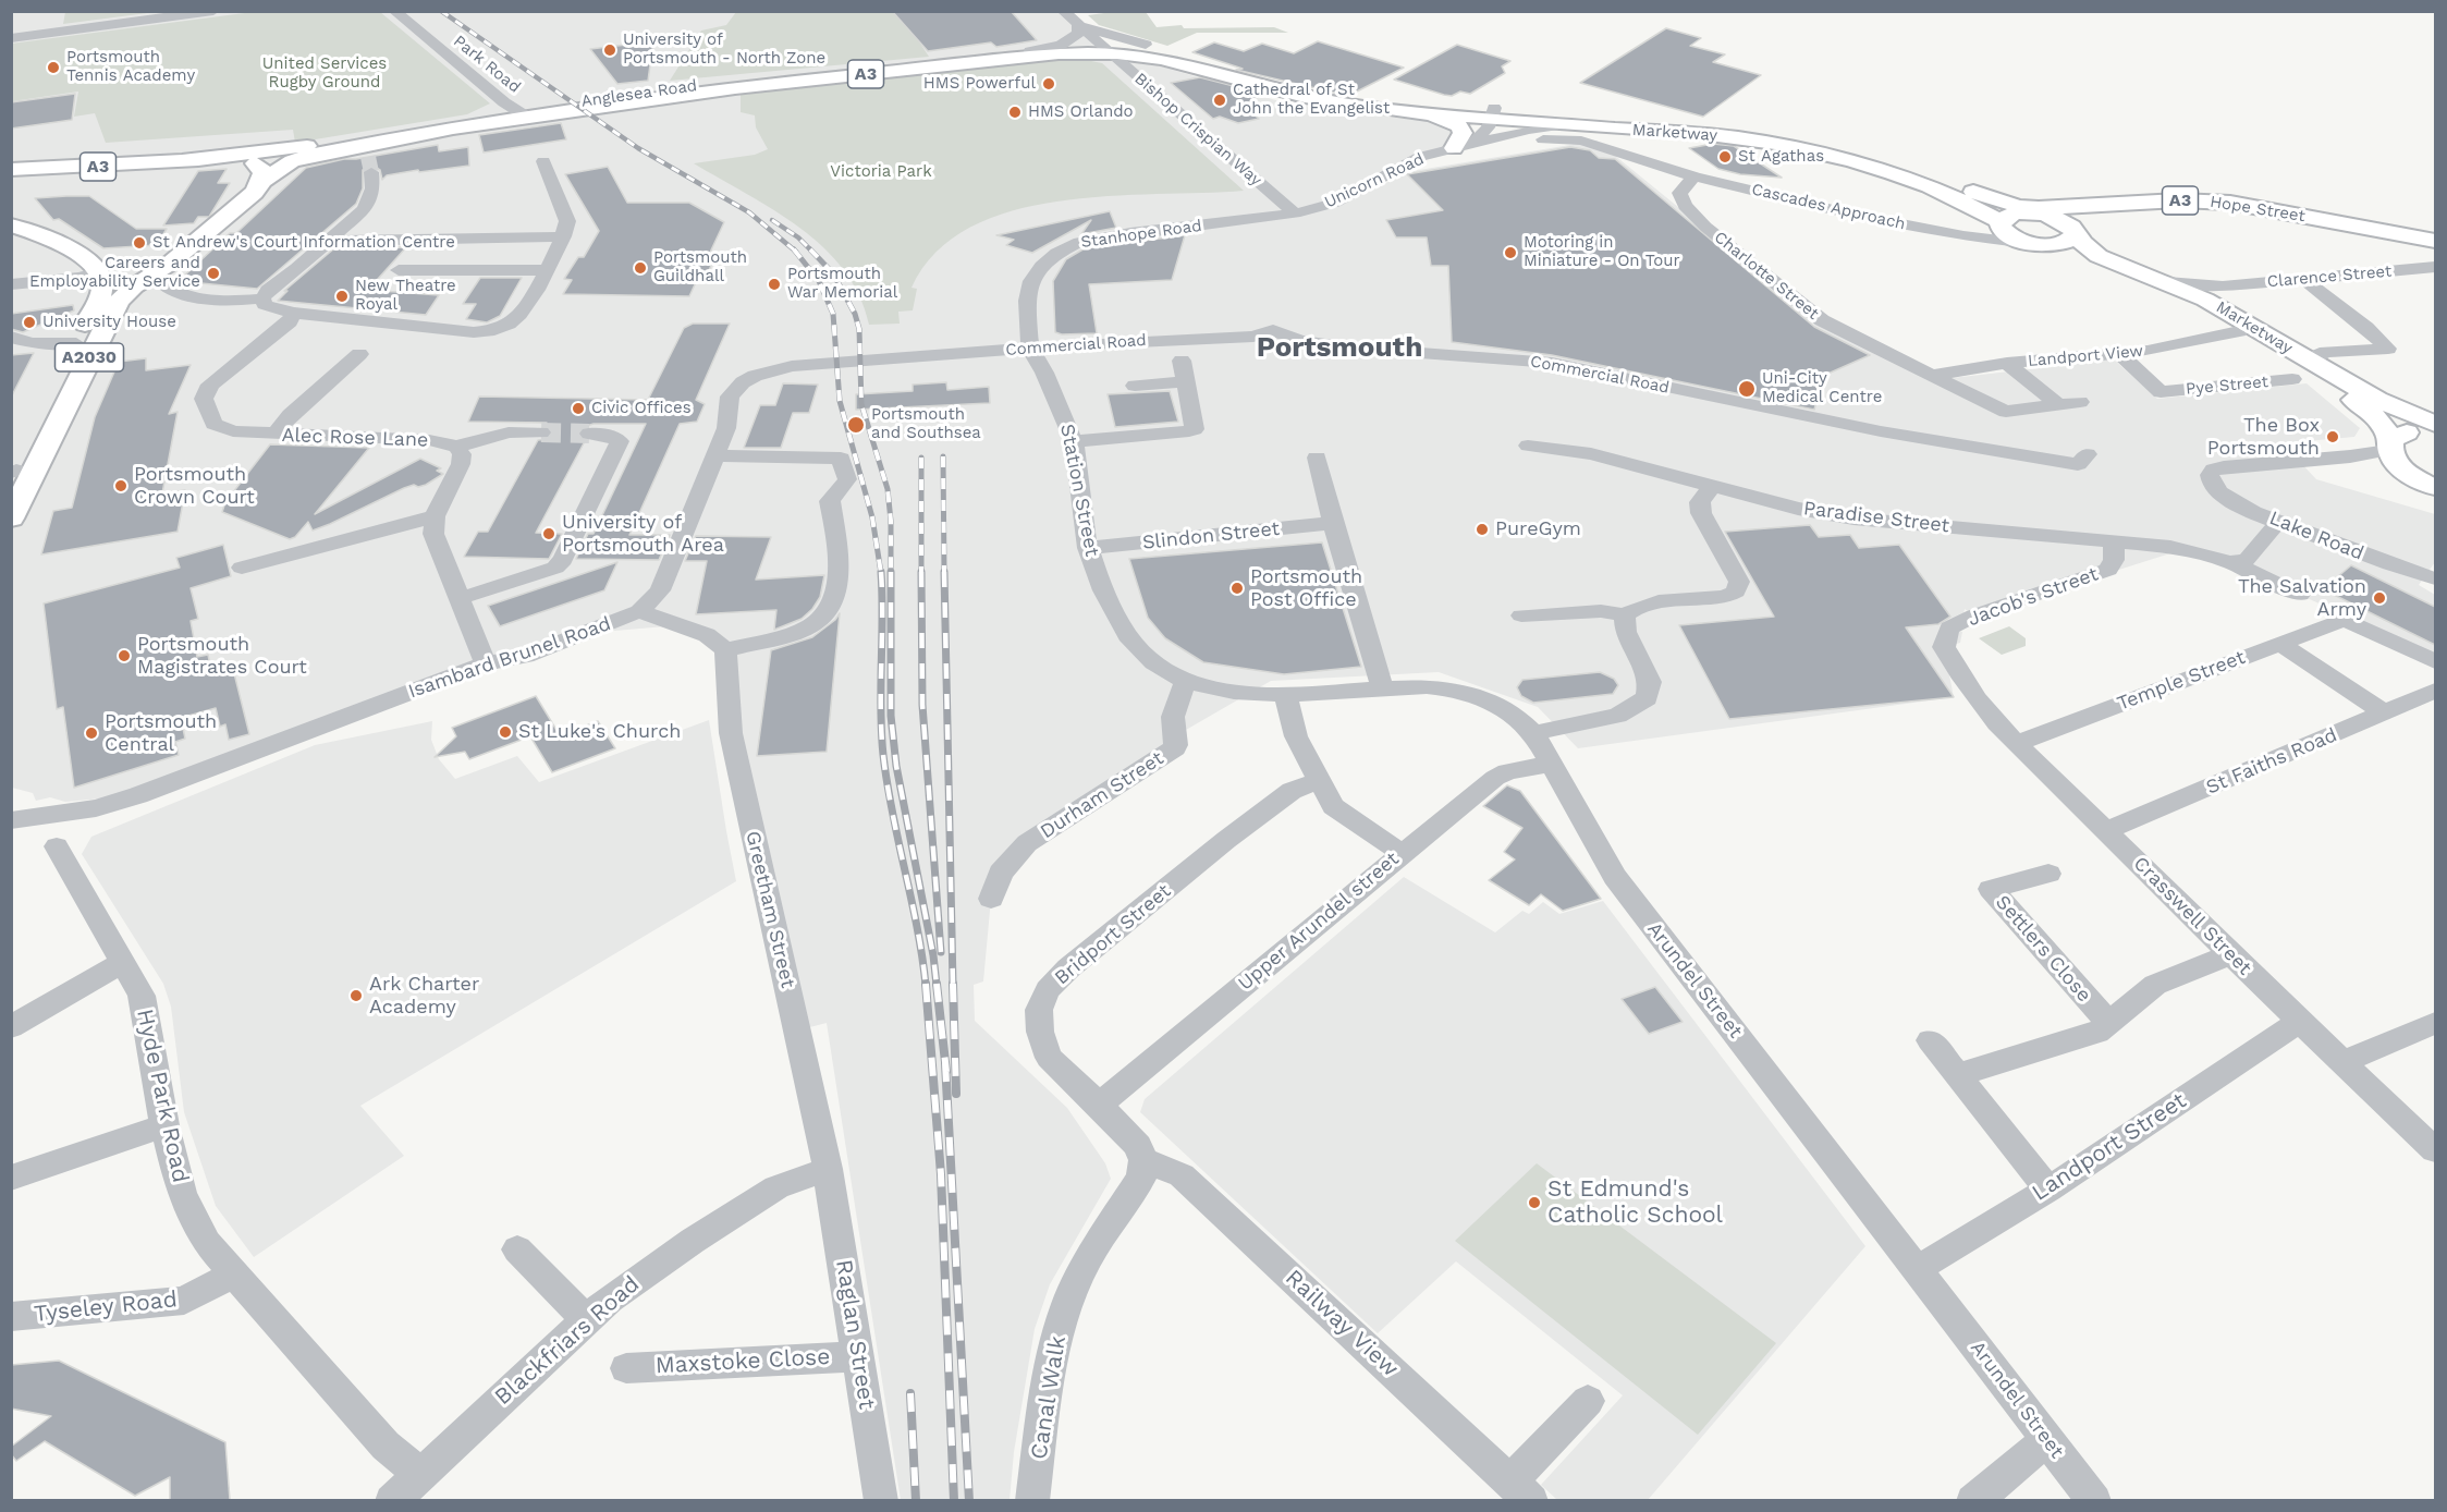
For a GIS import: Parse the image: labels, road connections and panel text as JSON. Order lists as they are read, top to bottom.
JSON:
{
  "streets": {
    "main road": [
      "A3",
      "Anglesea Road",
      "Marketway",
      "Hope Street",
      "A2030"
    ],
    "street": [
      "Park Road",
      "Bishop Crispian Way",
      "Unicorn Road",
      "Cascades Approach",
      "Stanhope Road",
      "Charlotte Street",
      "Clarence Street",
      "Commercial Road",
      "Landport View",
      "Pye Street",
      "Alec Rose Lane",
      "Station Street",
      "Paradise Street",
      "Slindon Street",
      "Lake Road",
      "Jacob's Street",
      "Isambard Brunel Road",
      "Temple Street",
      "St Faiths Road",
      "Durham Street",
      "Greetham Street",
      "Crasswell Street",
      "Upper Arundel street",
      "Bridport Street",
      "Settlers Close",
      "Arundel Street",
      "Hyde Park Road",
      "Landport Street",
      "Tyseley Road",
      "Railway View",
      "Raglan Street",
      "Blackfriars Road",
      "Maxstoke Close",
      "Canal Walk"
    ]
  },
  "crossings": [
    ["Park Road", "Anglesea Road"],
    ["A3", "Anglesea Road"],
    ["A3", "Bishop Crispian Way"],
    ["A3", "Marketway"],
    ["A3", "Unicorn Road"],
    ["A3", "Cascades Approach"],
    ["A3", "Hope Street"],
    ["A3", "A2030"],
    ["Anglesea Road", "Bishop Crispian Way"],
    ["Bishop Crispian Way", "Unicorn Road"],
    ["Bishop Crispian Way", "Stanhope Road"],
    ["Marketway", "Unicorn Road"],
    ["Marketway", "Cascades Approach"],
    ["Marketway", "Hope Street"],
    ["Marketway", "Clarence Street"],
    ["Marketway", "Landport View"],
    ["Marketway", "Lake Road"],
    ["Unicorn Road", "Stanhope Road"],
    ["Cascades Approach", "Charlotte Street"],
    ["Stanhope Road", "Commercial Road"],
    ["Stanhope Road", "Station Street"],
    ["Charlotte Street", "Landport View"],
    ["Commercial Road", "Station Street"],
    ["Commercial Road", "Isambard Brunel Road"],
    ["Landport View", "Pye Street"],
    ["Station Street", "Slindon Street"],
    ["Station Street", "Durham Street"],
    ["Station Street", "Arundel Street"],
    ["Paradise Street", "Jacob's Street"],
    ["Jacob's Street", "Crasswell Street"],
    ["Temple Street", "Crasswell Street"],
    ["St Faiths Road", "Crasswell Street"],
    ["Durham Street", "Arundel Street"],
    ["Greetham Street", "Raglan Street"],
    ["Greetham Street", "Blackfriars Road"],
    ["Crasswell Street", "Landport Street"],
    ["Upper Arundel street", "Bridport Street"],
    ["Upper Arundel street", "Arundel Street"],
    ["Bridport Street", "Railway View"],
    ["Bridport Street", "Canal Walk"],
    ["Arundel Street", "Landport Street"],
    ["Hyde Park Road", "Tyseley Road"],
    ["Hyde Park Road", "Blackfriars Road"],
    ["Railway View", "Canal Walk"],
    ["Raglan Street", "Blackfriars Road"],
    ["Raglan Street", "Maxstoke Close"]
  ],
  "districts": ["Portsmouth"],
  "parks": ["United Services Rugby Ground", "Victoria Park"],
  "places": [
    "University of Portsmouth - North Zone",
    "Portsmouth Tennis Academy",
    "HMS Powerful",
    "Cathedral of St John the Evangelist",
    "HMS Orlando",
    "St Agathas",
    "St Andrew's Court Information Centre",
    "Motoring in Miniature - On Tour",
    "Portsmouth Guildhall",
    "Careers and Employability Service",
    "Portsmouth War Memorial",
    "New Theatre Royal",
    "University House",
    "Uni-City Medical Centre",
    "Civic Offices",
    "Portsmouth and Southsea",
    "The Box Portsmouth",
    "Portsmouth Crown Court",
    "PureGym",
    "University of Portsmouth Area",
    "Portsmouth Post Office",
    "The Salvation Army",
    "Portsmouth Magistrates Court",
    "St Luke's Church",
    "Portsmouth Central",
    "Ark Charter Academy",
    "St Edmund's Catholic School"
  ]
}
